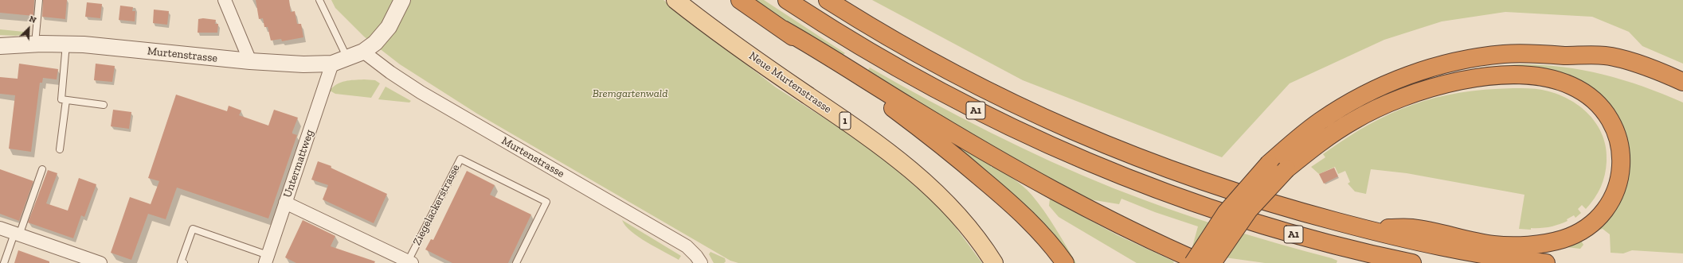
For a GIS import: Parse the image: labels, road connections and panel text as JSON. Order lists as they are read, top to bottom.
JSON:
{
  "streets": {
    "highway": ["A1"],
    "main road": ["Neue Murtenstrasse", "1"],
    "street": ["Murtenstrasse", "Untermattweg", "Ziegelackerstrasse"]
  },
  "crossings": [
    ["Murtenstrasse", "Untermattweg"],
    ["Untermattweg", "Ziegelackerstrasse"]
  ],
  "parks": ["Bremgartenwald"],
  "north": "top right"
}
